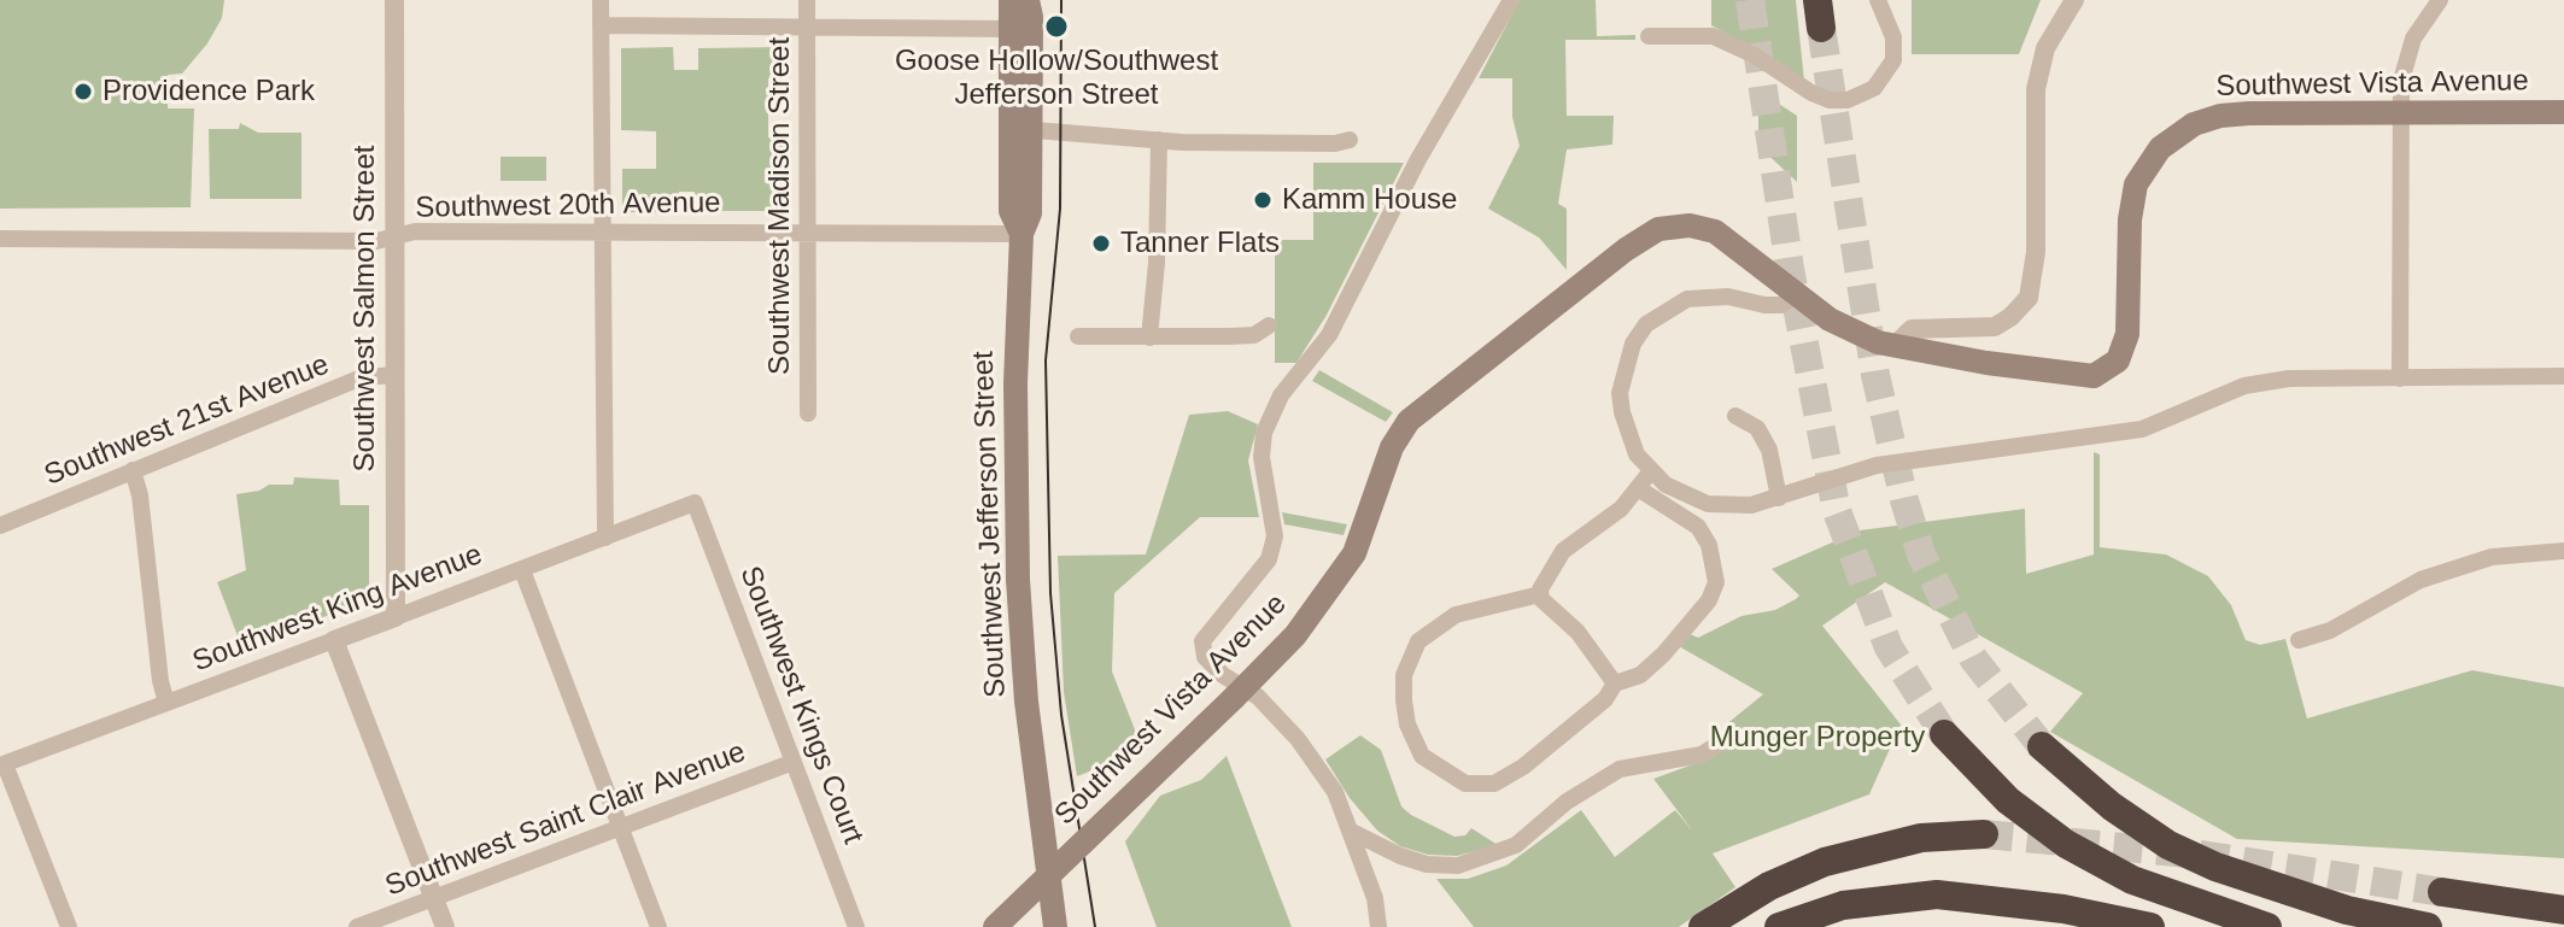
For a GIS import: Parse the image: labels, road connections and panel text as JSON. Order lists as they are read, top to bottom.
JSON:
{
  "streets": {
    "main road": ["Southwest Vista Avenue", "Southwest Jefferson Street"],
    "street": [
      "Southwest 20th Avenue",
      "Southwest Madison Street",
      "Southwest Salmon Street",
      "Southwest 21st Avenue",
      "Southwest King Avenue",
      "Southwest Kings Court",
      "Southwest Saint Clair Avenue"
    ]
  },
  "crossings": [
    ["Southwest 20th Avenue", "Southwest Madison Street"],
    ["Southwest 20th Avenue", "Southwest Salmon Street"],
    ["Southwest 20th Avenue", "Southwest Jefferson Street"],
    ["Southwest Salmon Street", "Southwest 21st Avenue"],
    ["Southwest Salmon Street", "Southwest King Avenue"],
    ["Southwest King Avenue", "Southwest Kings Court"],
    ["Southwest Kings Court", "Southwest Saint Clair Avenue"]
  ],
  "parks": ["Munger Property"],
  "places": [
    "Goose Hollow/Southwest Jefferson Street",
    "Providence Park",
    "Kamm House",
    "Tanner Flats"
  ]
}
